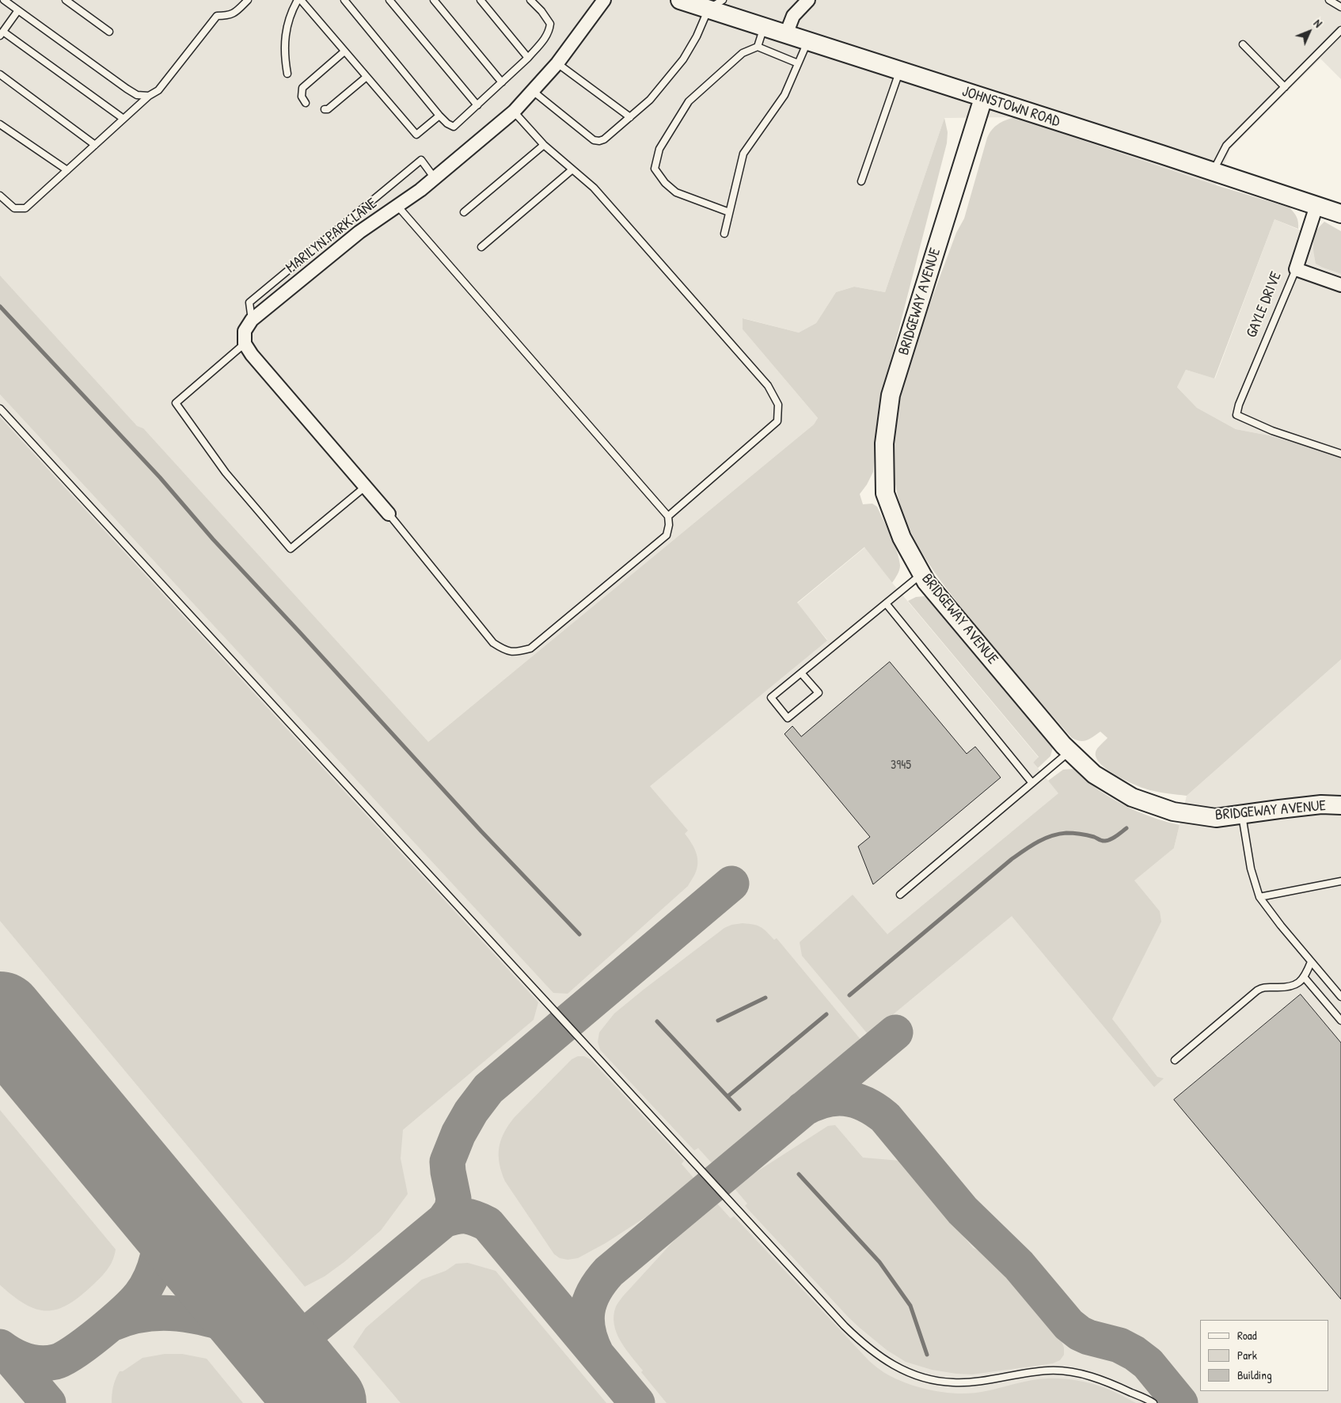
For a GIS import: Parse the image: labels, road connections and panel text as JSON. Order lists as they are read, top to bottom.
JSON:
{
  "streets": {
    "street": [
      "JOHNSTOWN ROAD",
      "MARILYN PARK LANE",
      "BRIDGEWAY AVENUE",
      "GAYLE DRIVE"
    ]
  },
  "crossings": [
    ["JOHNSTOWN ROAD", "BRIDGEWAY AVENUE"],
    ["JOHNSTOWN ROAD", "GAYLE DRIVE"]
  ],
  "house_numbers": ["3945"],
  "legend": ["Road", "Park", "Building"],
  "north": "top right"
}
